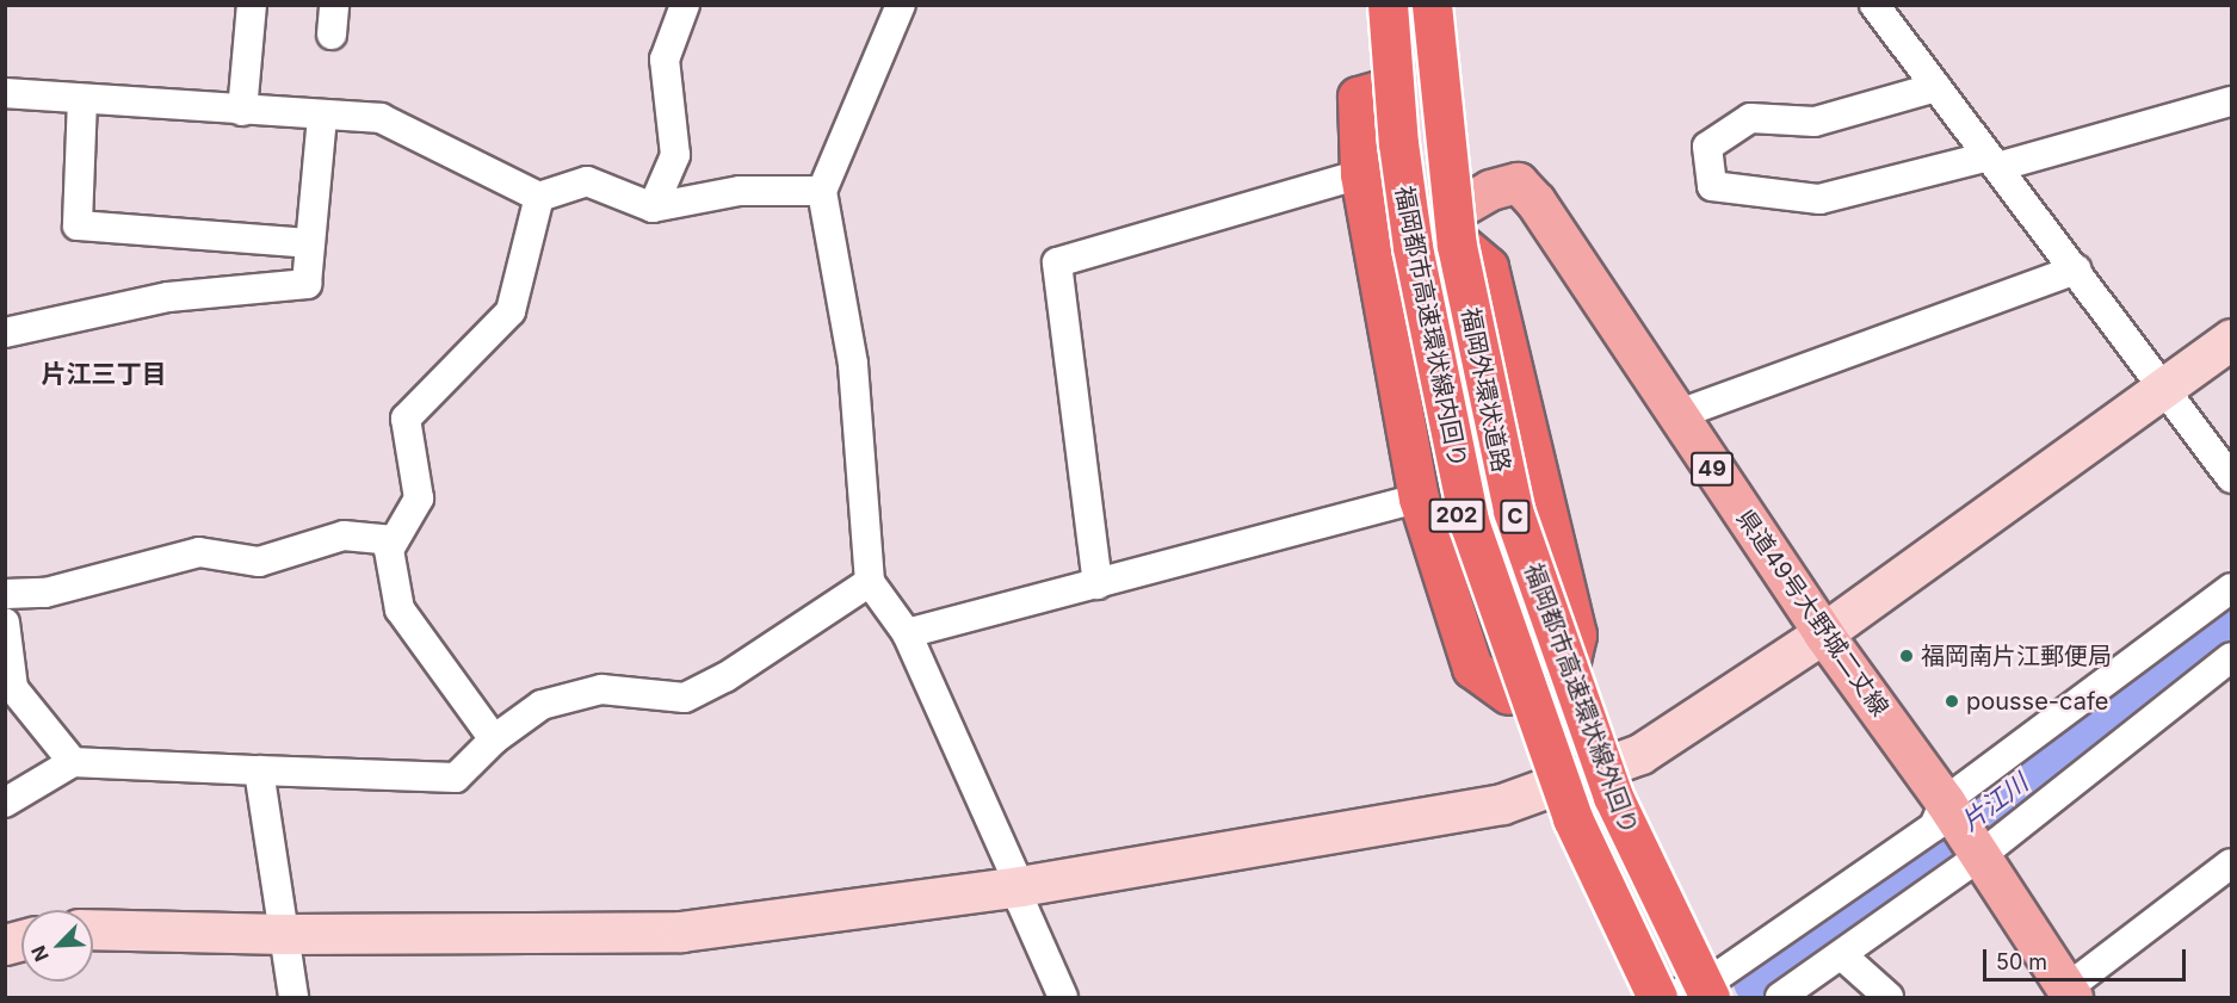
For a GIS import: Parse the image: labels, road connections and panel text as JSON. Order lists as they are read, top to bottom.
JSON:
{
  "streets": {
    "highway": [
      "福岡都市高速環状線内回り",
      "福岡外環状道路",
      "202",
      "C",
      "福岡都市高速環状線外回り"
    ],
    "main road": ["49", "県道49号大野城二丈線"]
  },
  "crossings": [
    ["福岡外環状道路", "県道49号大野城二丈線"],
    ["福岡外環状道路", "福岡都市高速環状線外回り"]
  ],
  "districts": ["片江三丁目"],
  "water": ["片江川"],
  "places": ["福岡南片江郵便局", "pousse-cafe"],
  "scale_bar": "50 m",
  "north": "bottom left"
}
